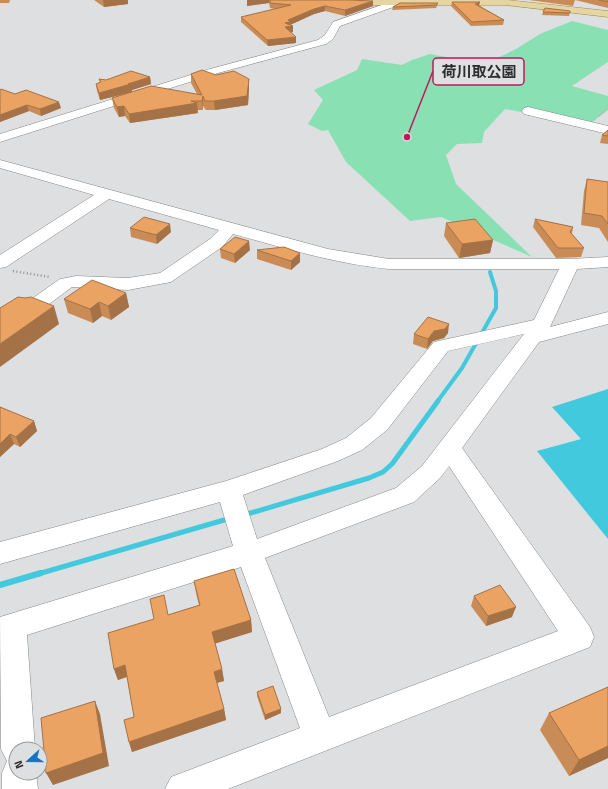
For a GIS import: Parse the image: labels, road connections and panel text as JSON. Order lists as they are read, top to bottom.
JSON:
{
  "places": ["荷川取公園"],
  "north": "left"
}
